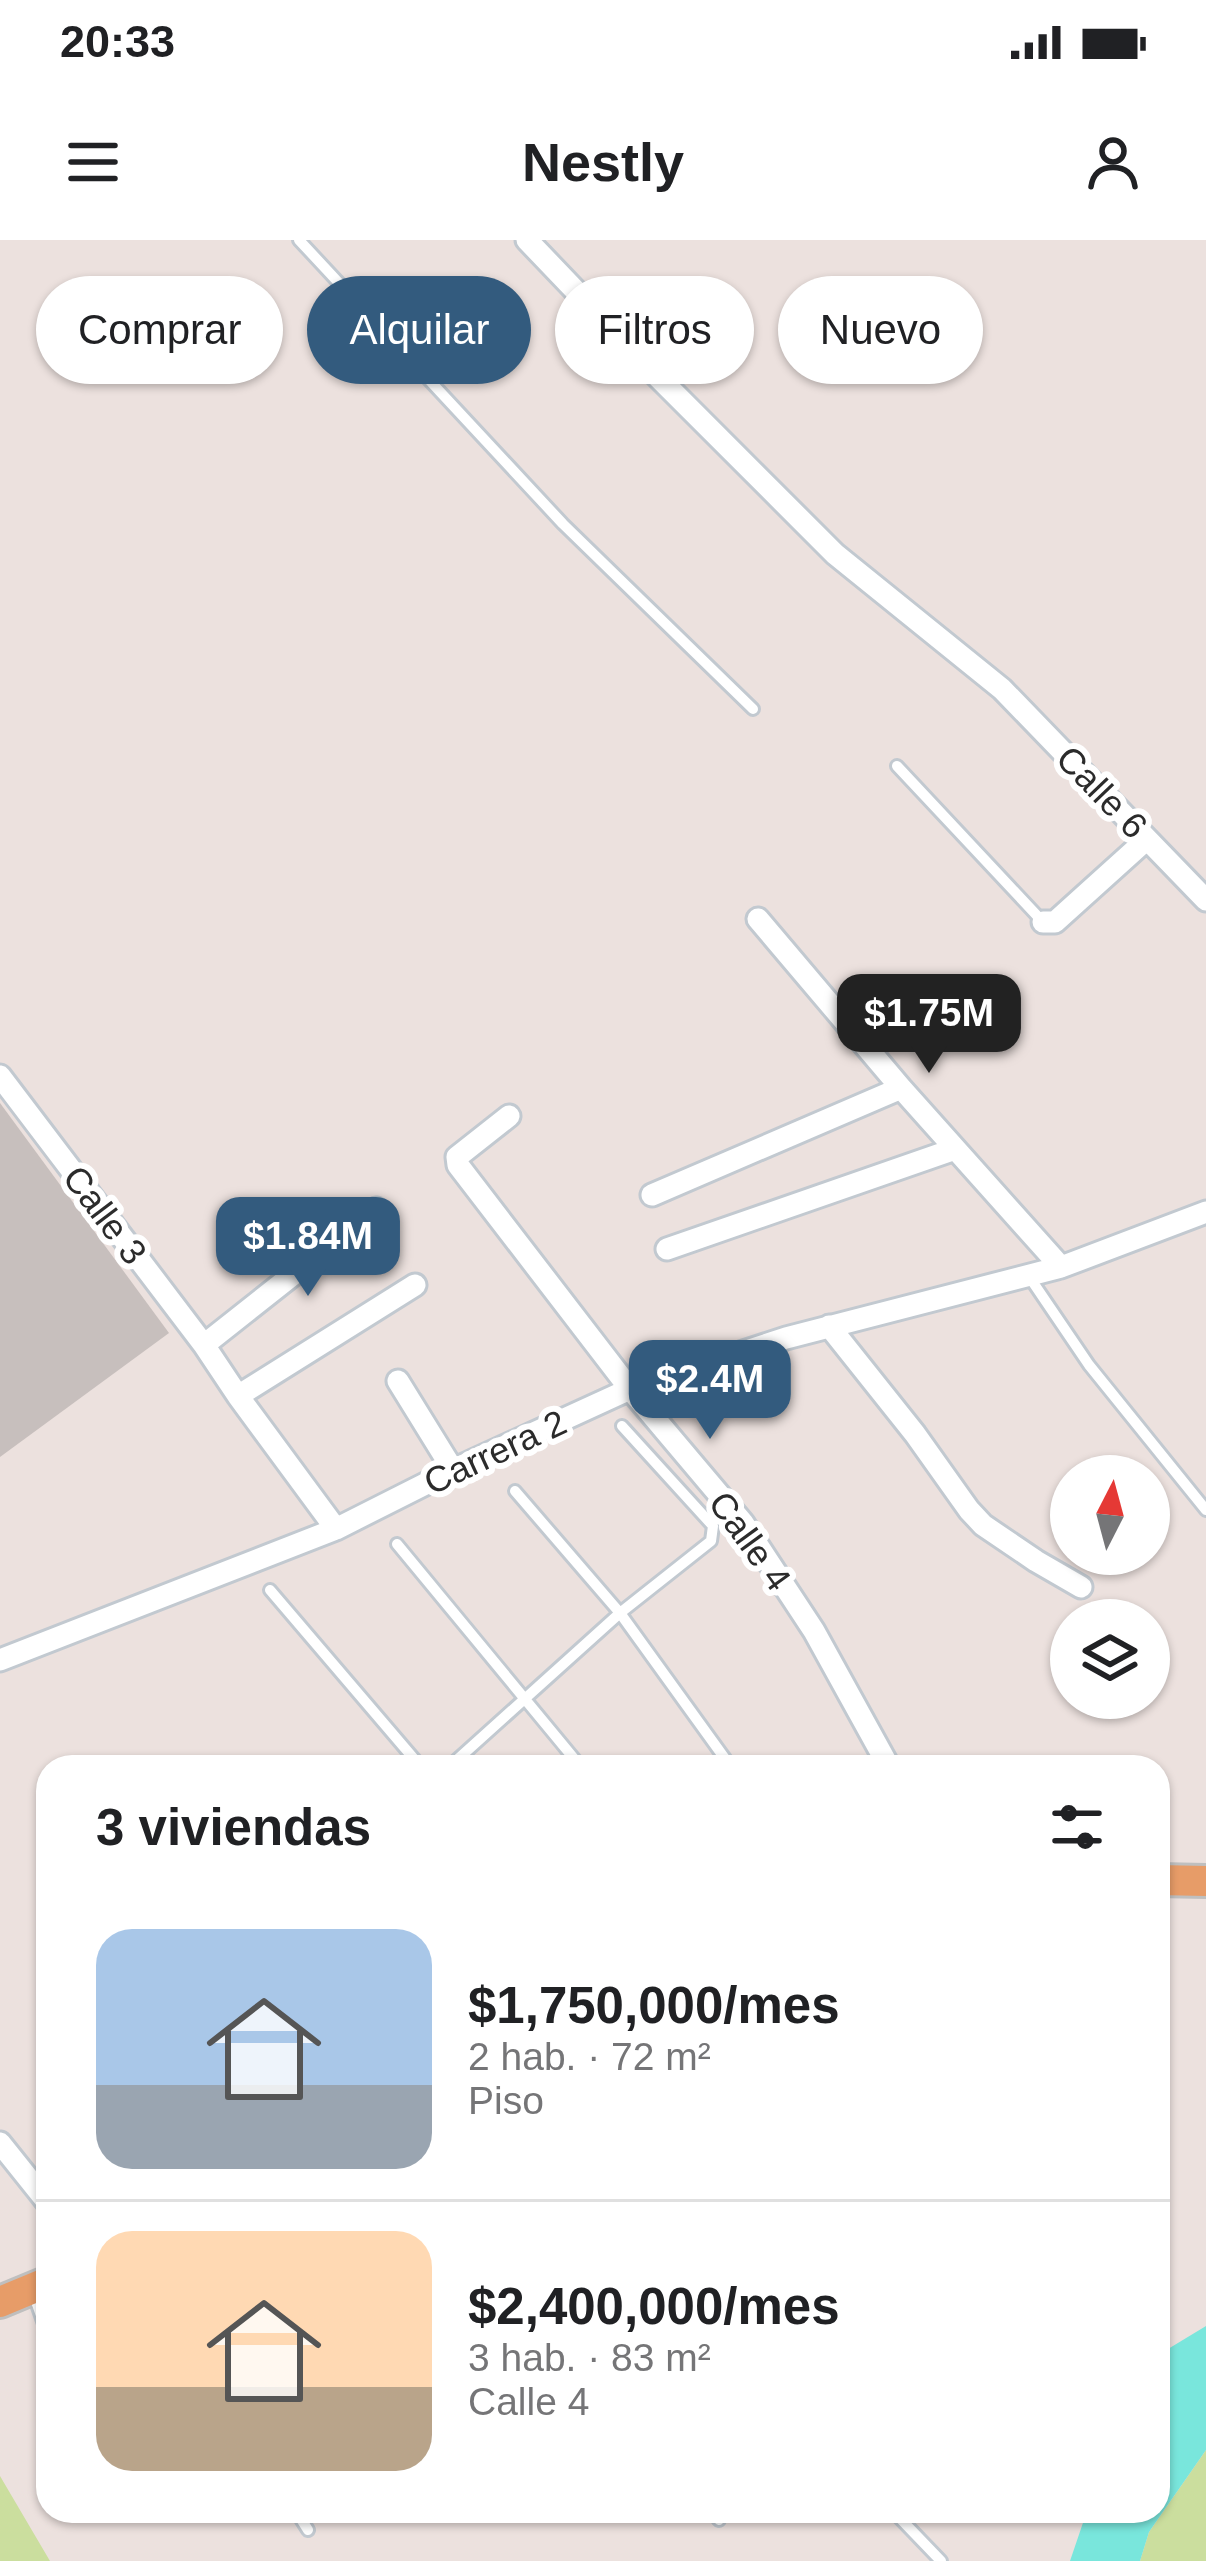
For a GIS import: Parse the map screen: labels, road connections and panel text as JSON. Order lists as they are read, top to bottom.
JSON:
{
  "streets": {
    "street": [
      "Calle 6",
      "Calle 3",
      "Carrera 2",
      "Calle 4"
    ]
  },
  "crossings": [
    ["Calle 3", "Carrera 2"],
    ["Carrera 2", "Calle 4"]
  ],
  "north": "top",
  "page": {
    "status": "20:33",
    "header": "Nestly",
    "chip": [
      "Comprar",
      "Alquilar",
      "Filtros",
      "Nuevo"
    ],
    "price": ["$1.75M", "$1.84M", "$2.4M"],
    "heading": "3 viviendas",
    "list": [
      {
        "name": "$1,750,000/mes",
        "note": "2 hab. · 72 m² · Piso"
      },
      {
        "name": "$2,400,000/mes",
        "note": "3 hab. · 83 m² · Calle 4"
      }
    ]
  }
}
